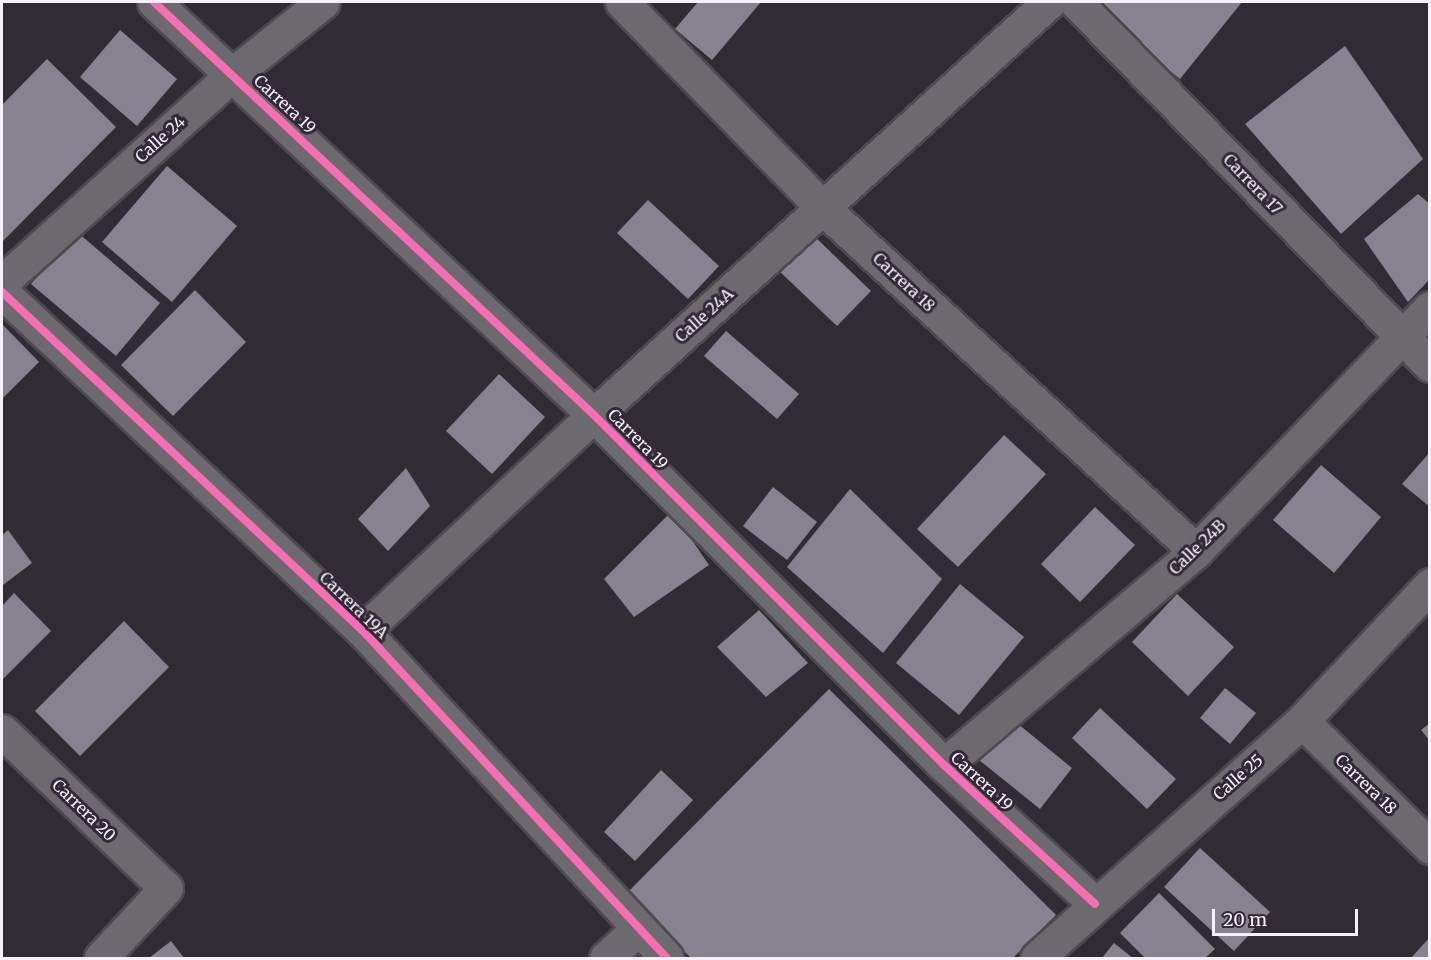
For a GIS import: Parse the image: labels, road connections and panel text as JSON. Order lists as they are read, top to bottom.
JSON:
{
  "streets": {
    "street": [
      "Carrera 19",
      "Calle 24",
      "Carrera 17",
      "Carrera 18",
      "Calle 24A",
      "Calle 24B",
      "Carrera 19A",
      "Calle 25",
      "Carrera 20"
    ]
  },
  "crossings": [
    ["Carrera 19", "Calle 24"],
    ["Carrera 19", "Calle 24A"],
    ["Carrera 19", "Calle 24B"],
    ["Carrera 19", "Calle 25"],
    ["Carrera 17", "Calle 24B"],
    ["Carrera 18", "Calle 24A"],
    ["Carrera 18", "Calle 24B"],
    ["Carrera 18", "Calle 25"],
    ["Calle 24A", "Carrera 19A"]
  ],
  "scale_bar": "20 m"
}
